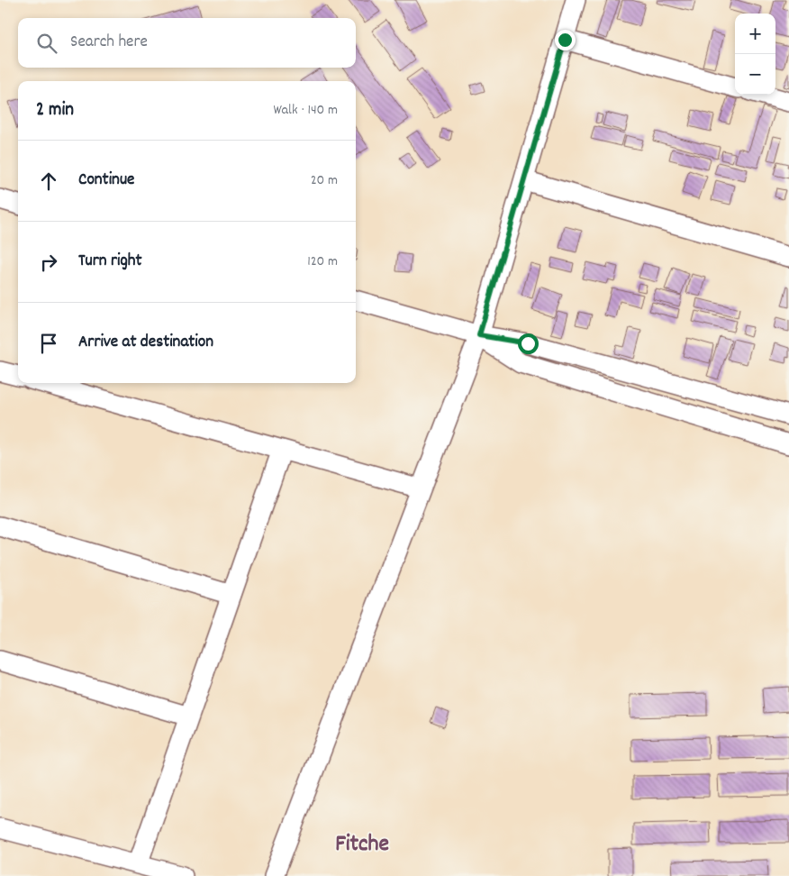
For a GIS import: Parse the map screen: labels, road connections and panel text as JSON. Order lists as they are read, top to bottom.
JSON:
{
  "districts": ["Fitche"],
  "page": {
    "map_buttons": ["+", "−"],
    "search": "Search here",
    "heading": ["2 min", "Walk · 140 m"],
    "list": [
      ["Continue", "20 m"],
      ["Turn right", "120 m"],
      "Arrive at destination"
    ]
  }
}
